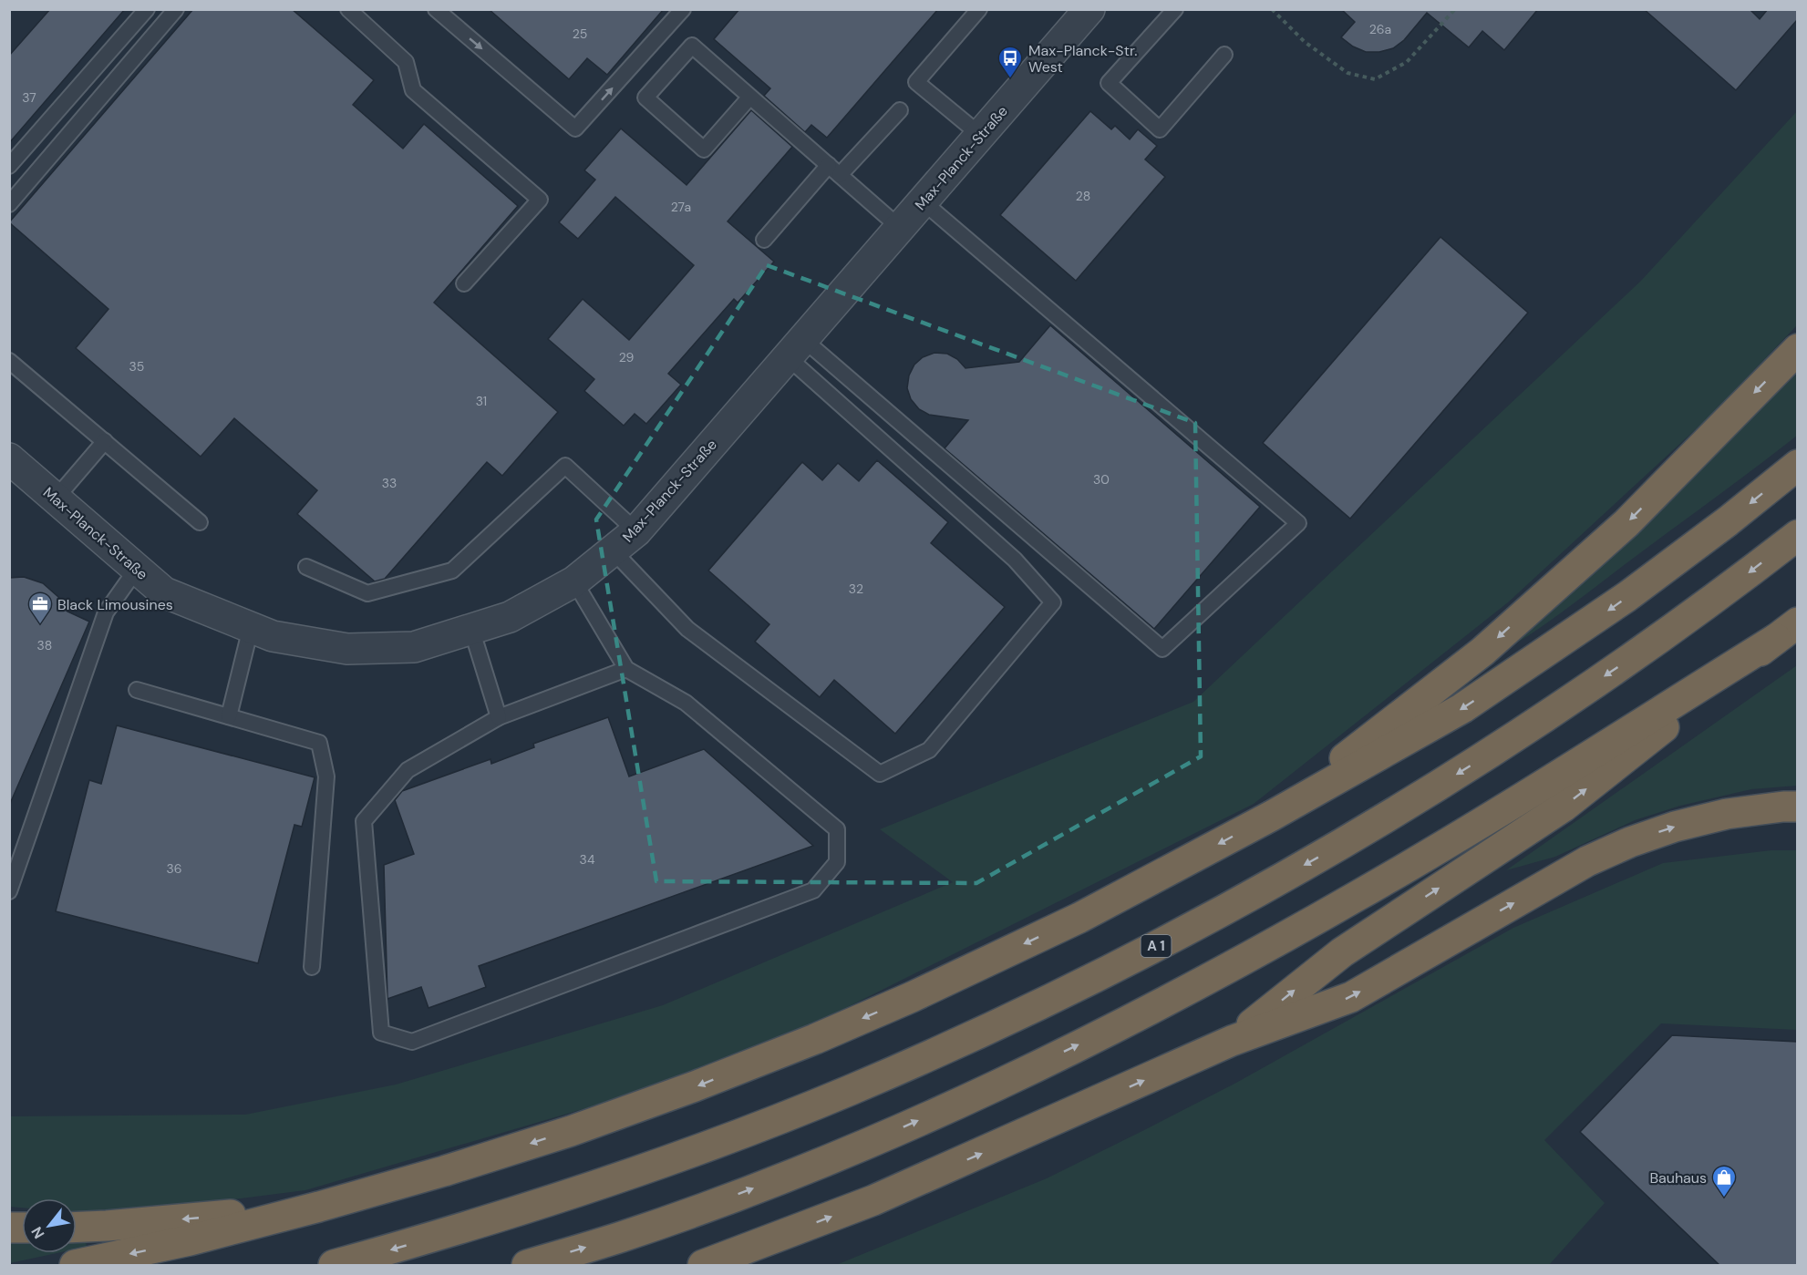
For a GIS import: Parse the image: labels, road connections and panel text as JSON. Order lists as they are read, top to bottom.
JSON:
{
  "streets": {
    "highway": ["A 1"],
    "street": ["Max-Planck-Straße"]
  },
  "places": {
    "bus stop": ["Max-Planck-Str. West"],
    "office": ["Black Limousines"],
    "shop": ["Bauhaus"]
  },
  "house_numbers": [
    "26a",
    "25",
    "37",
    "28",
    "27a",
    "29",
    "35",
    "31",
    "30",
    "33",
    "32",
    "38",
    "34",
    "36"
  ],
  "north": "bottom left"
}
